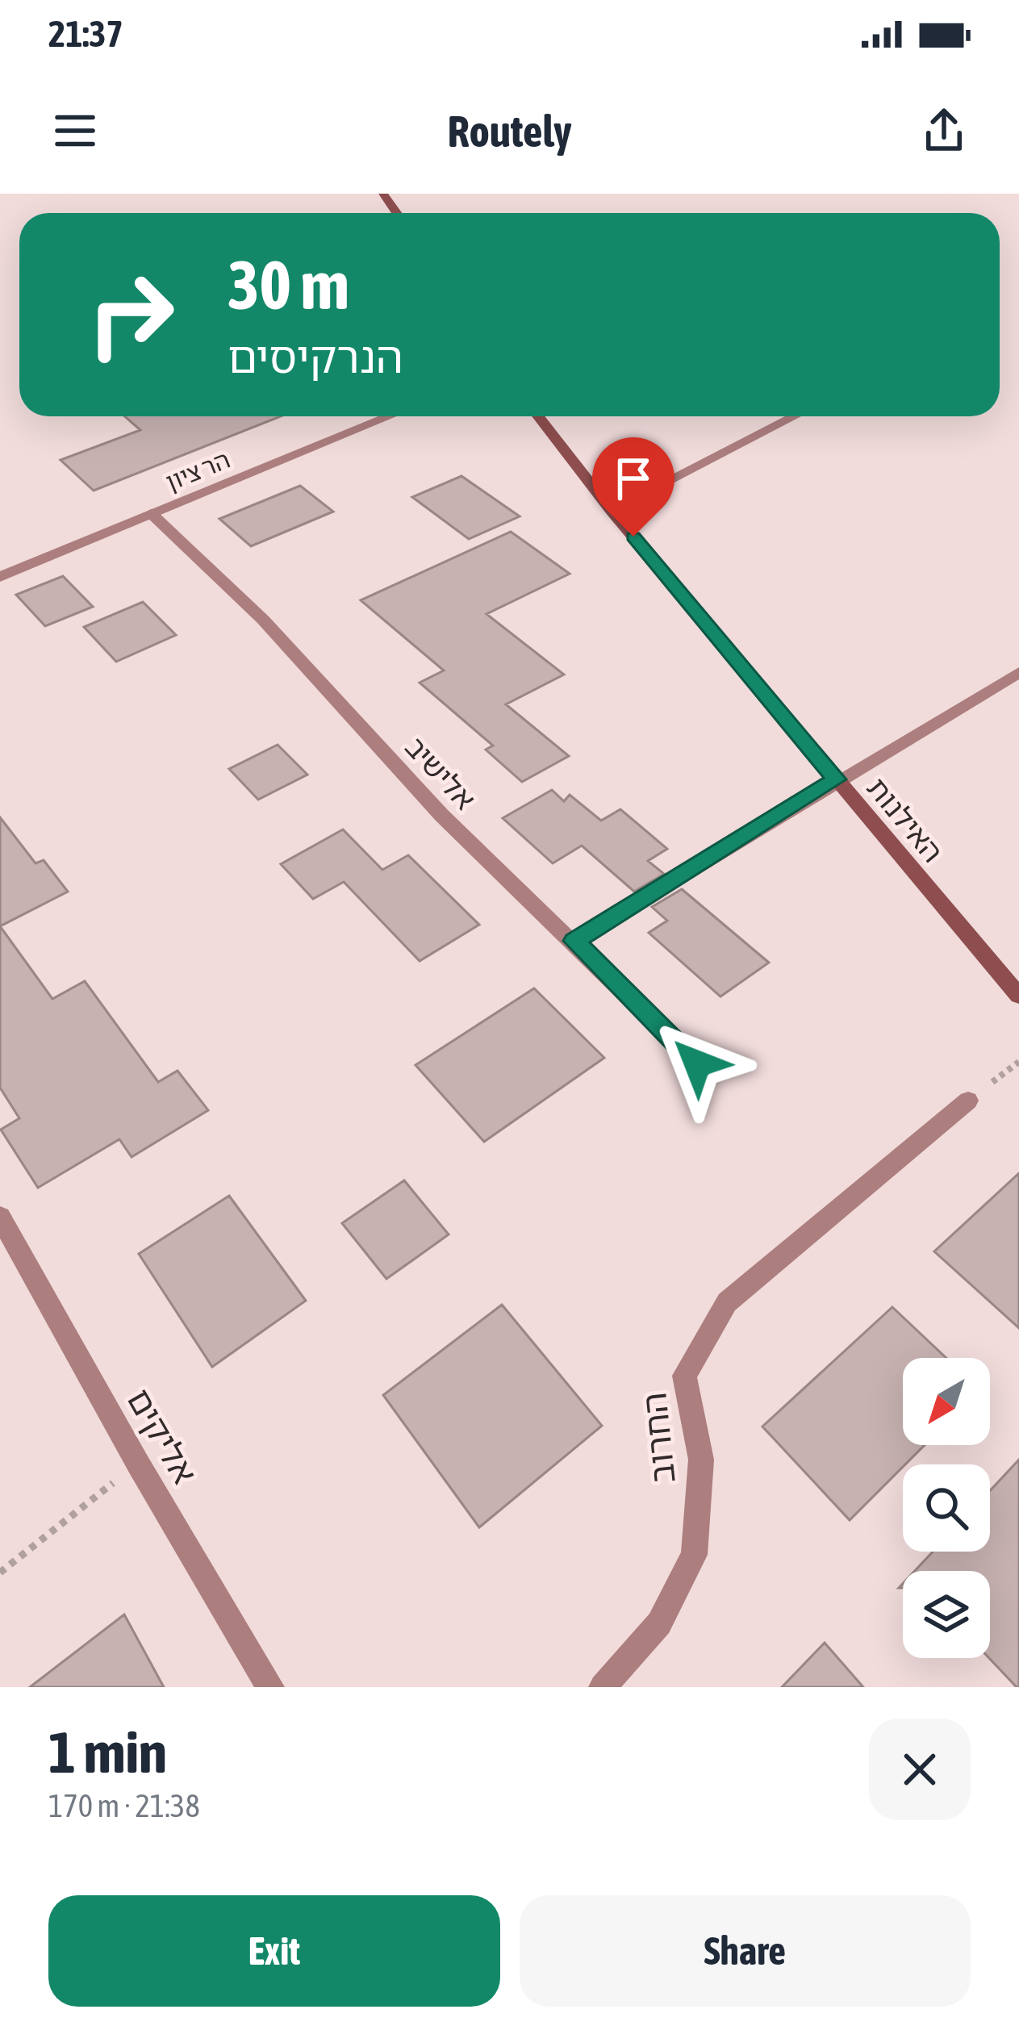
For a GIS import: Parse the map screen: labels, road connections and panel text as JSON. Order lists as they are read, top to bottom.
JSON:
{
  "streets": {
    "main road": ["האילנות"],
    "street": [
      "הר ציון",
      "אלישיב",
      "אליקים",
      "החרוב"
    ]
  },
  "crossings": [
    ["הר ציון", "אלישיב"]
  ],
  "north": "bottom left",
  "page": {
    "status": "21:37",
    "header": "Routely",
    "turn": ["30 m", "הנרקיסים"],
    "heading": ["1 min", "170 m · 21:38"],
    "buttons": ["Exit", "Share"]
  }
}
